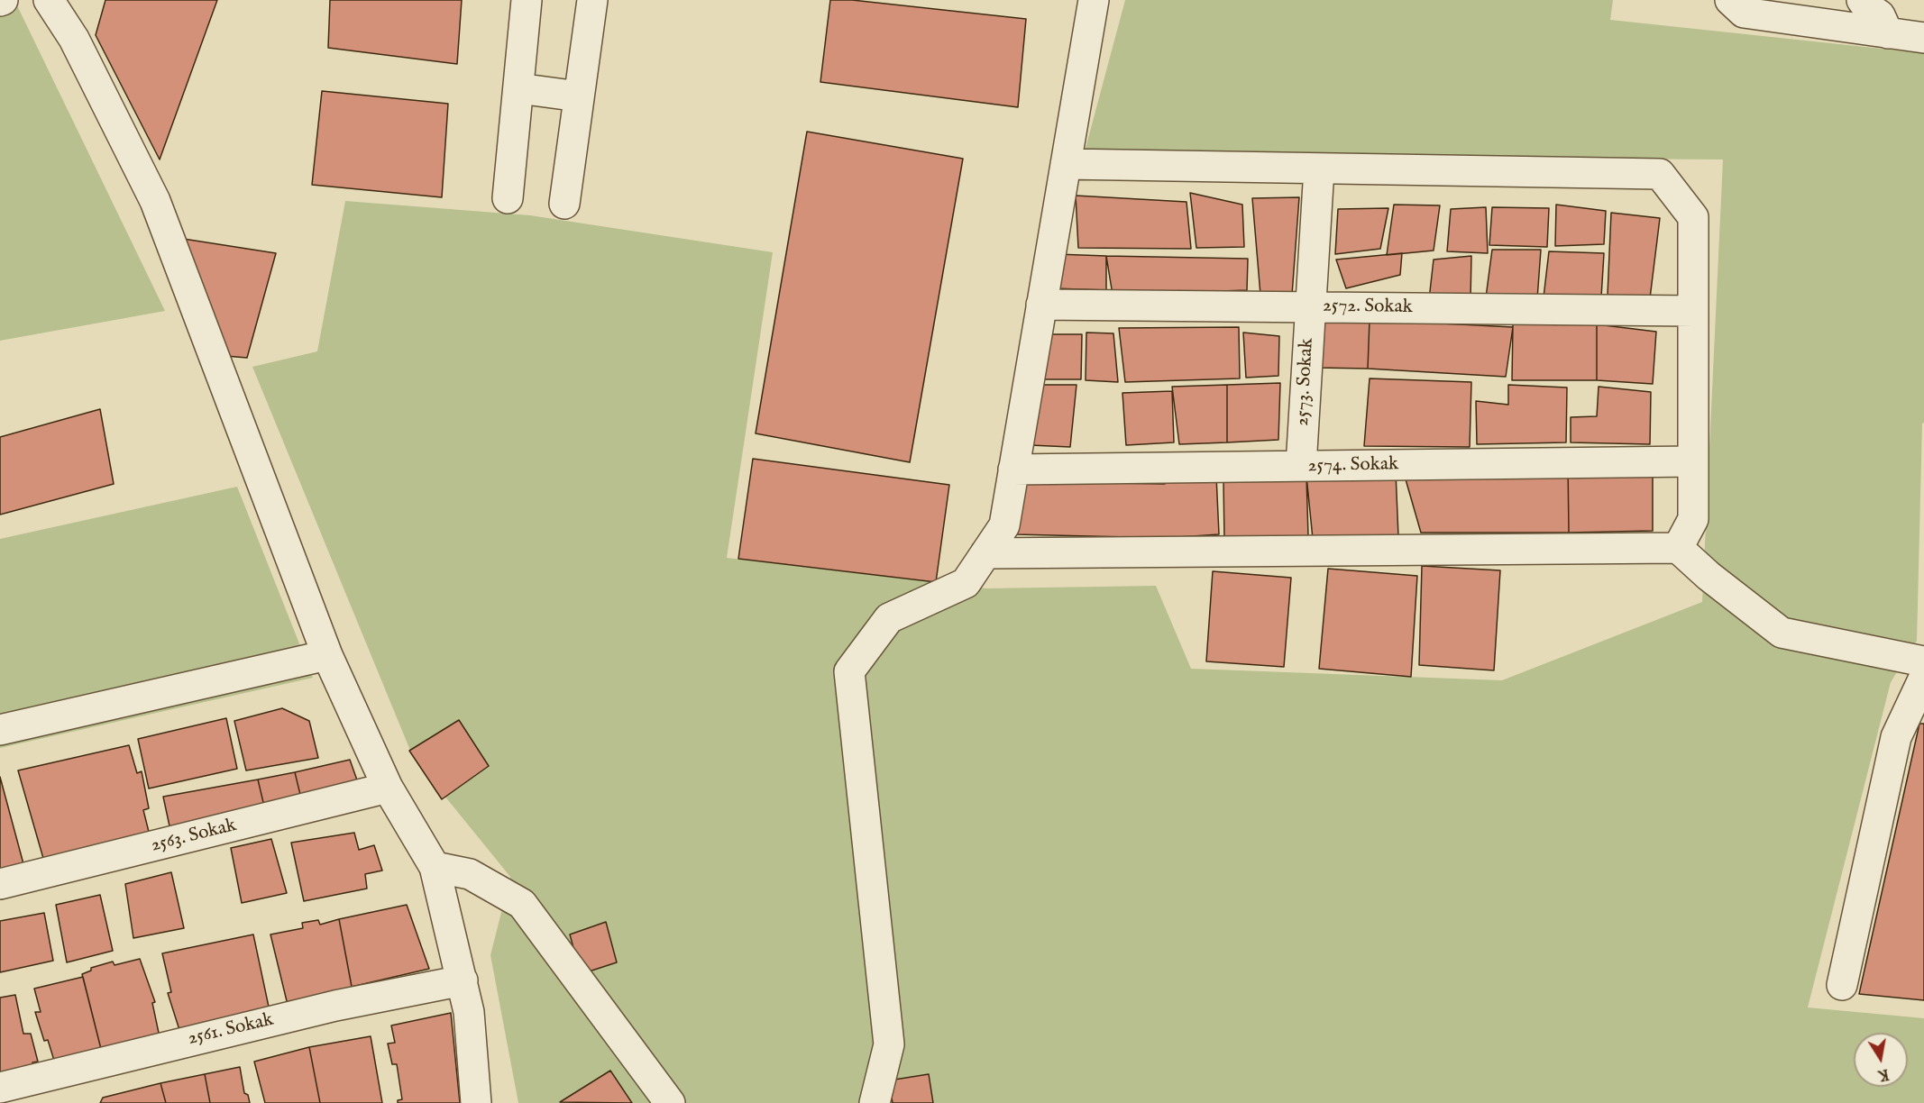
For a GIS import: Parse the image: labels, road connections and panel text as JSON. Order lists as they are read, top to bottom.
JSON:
{
  "streets": {
    "street": [
      "2572. Sokak",
      "2573. Sokak",
      "2574. Sokak",
      "2563. Sokak",
      "2561. Sokak"
    ]
  },
  "crossings": [
    ["2572. Sokak", "2573. Sokak"],
    ["2573. Sokak", "2574. Sokak"]
  ],
  "north": "bottom"
}
